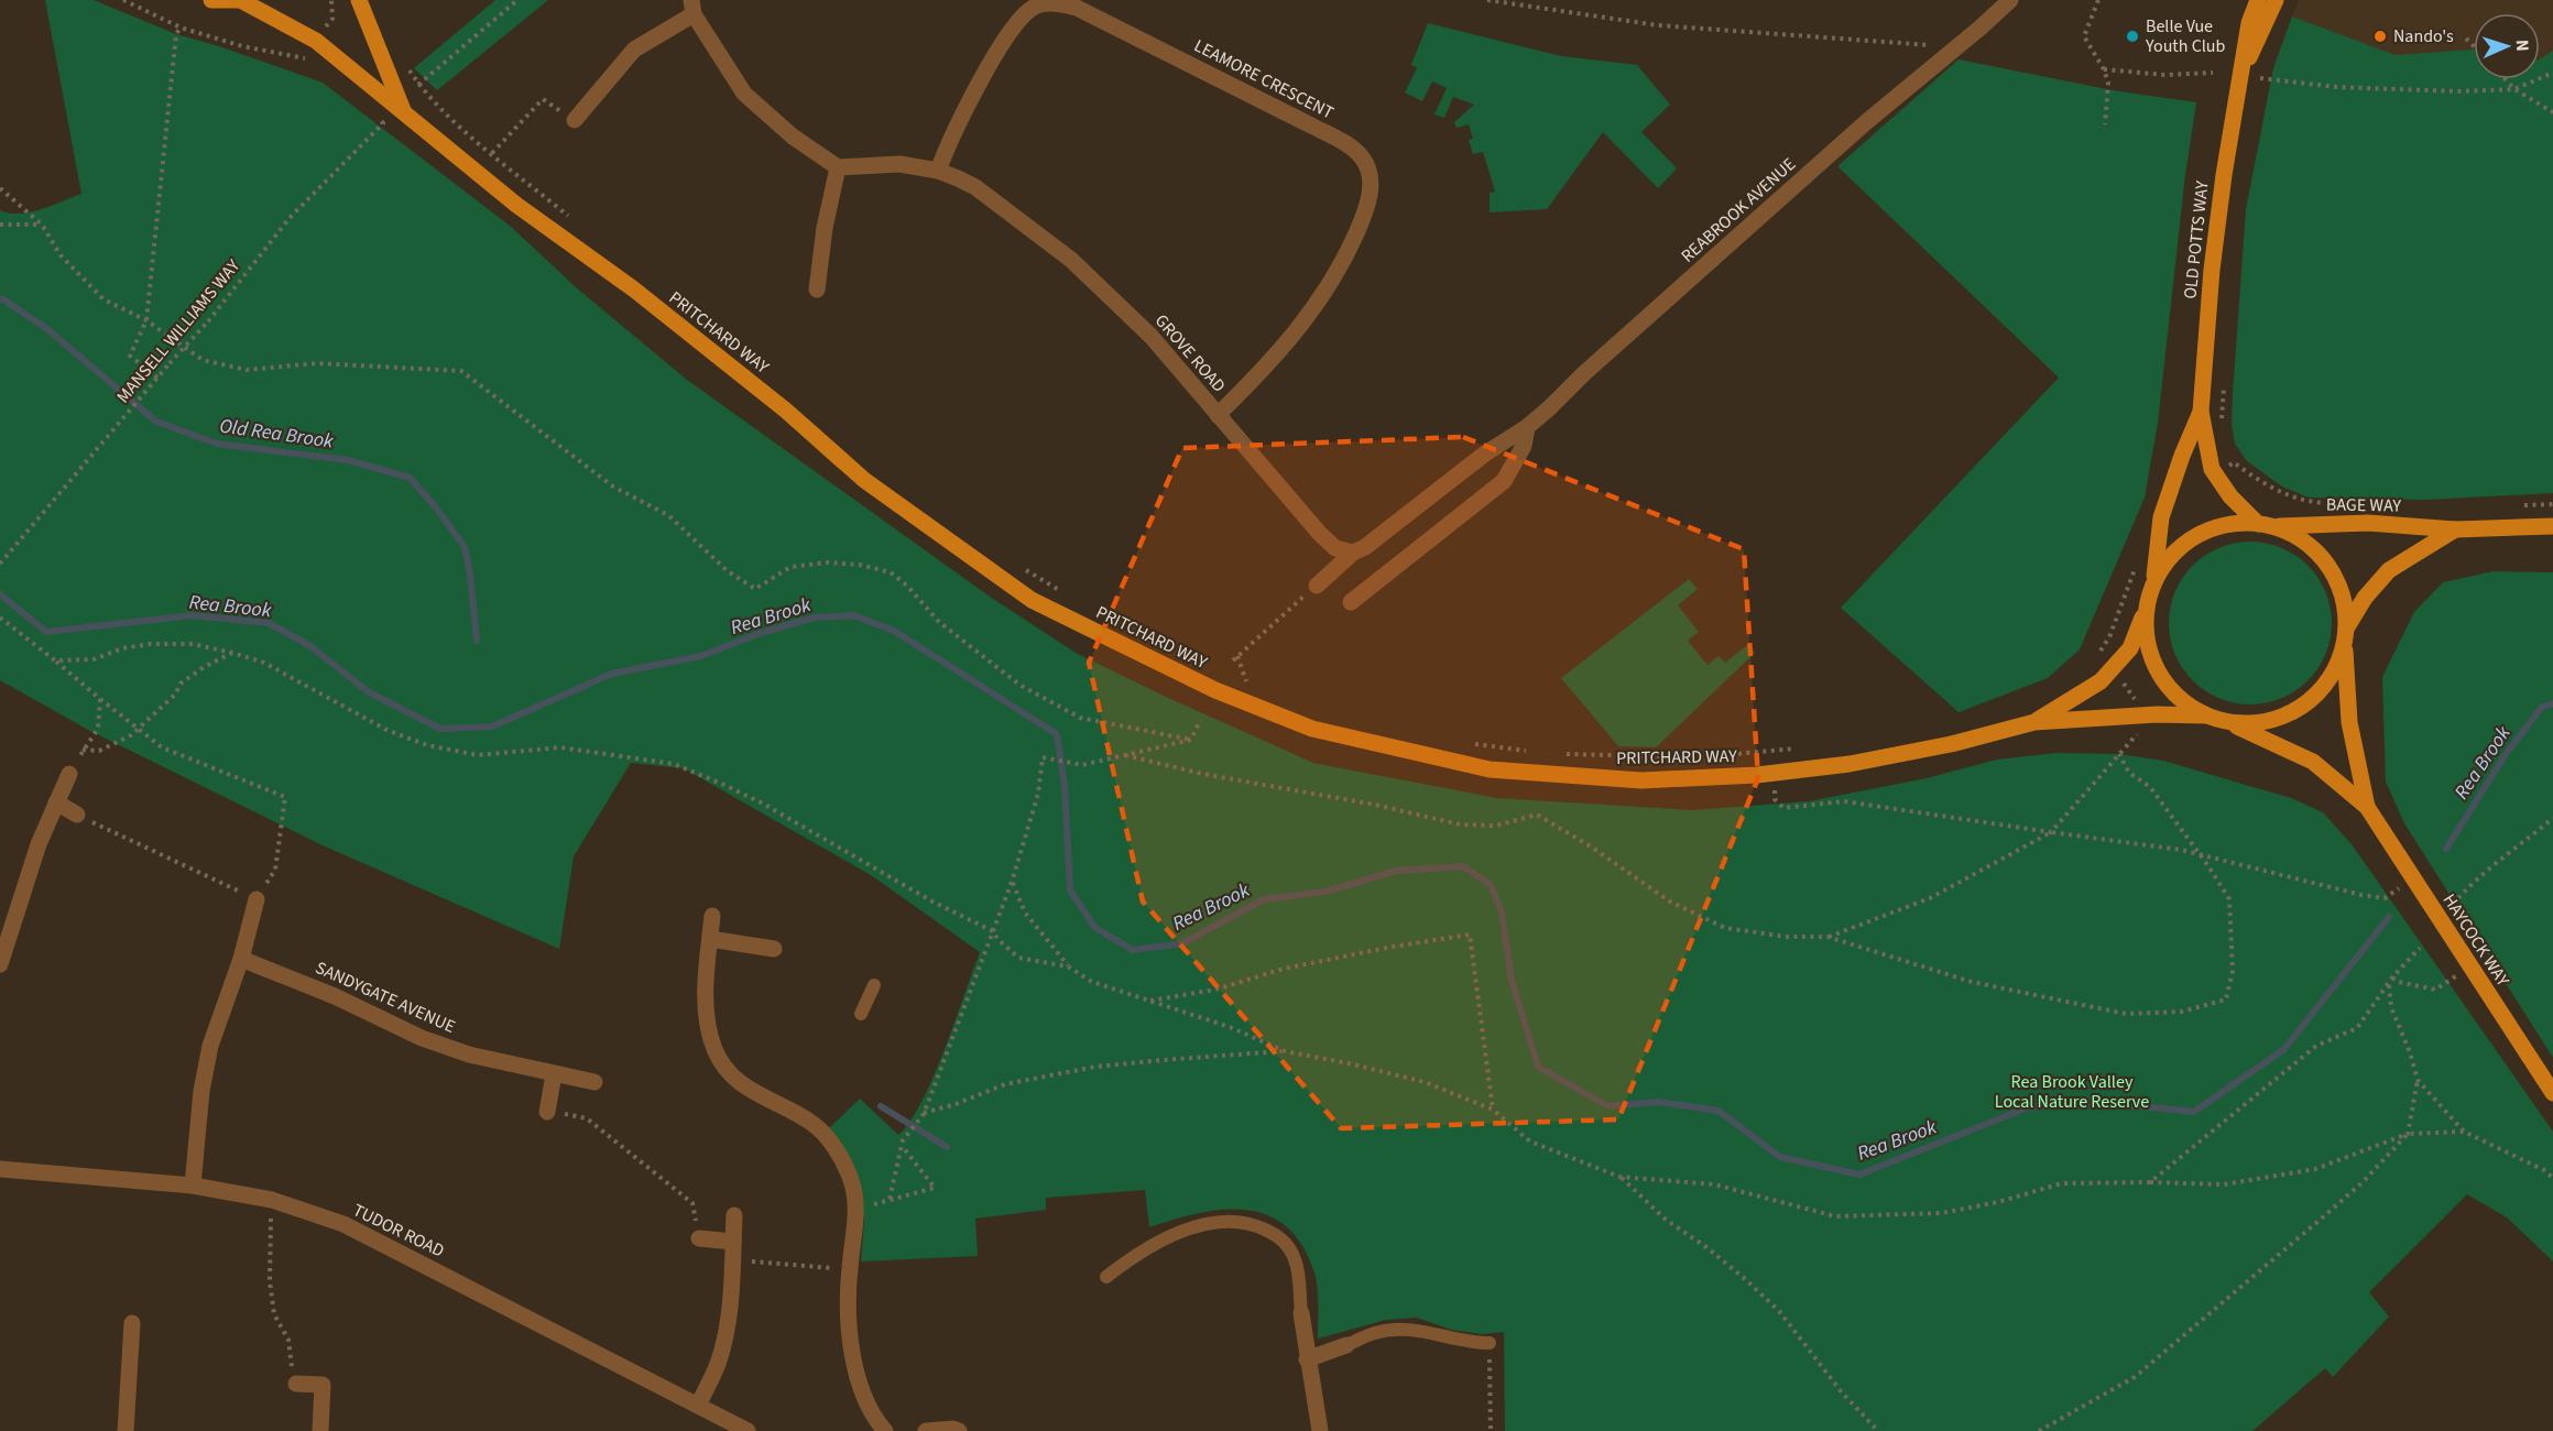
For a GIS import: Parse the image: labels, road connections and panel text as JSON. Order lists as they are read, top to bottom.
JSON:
{
  "streets": {
    "main road": [
      "OLD POTTS WAY",
      "PRITCHARD WAY",
      "BAGE WAY",
      "HAYCOCK WAY"
    ],
    "street": [
      "LEAMORE CRESCENT",
      "REABROOK AVENUE",
      "GROVE ROAD",
      "SANDYGATE AVENUE",
      "TUDOR ROAD"
    ],
    "path": ["MANSELL WILLIAMS WAY"]
  },
  "crossings": [
    ["LEAMORE CRESCENT", "GROVE ROAD"],
    ["REABROOK AVENUE", "GROVE ROAD"],
    ["OLD POTTS WAY", "PRITCHARD WAY"],
    ["OLD POTTS WAY", "BAGE WAY"],
    ["OLD POTTS WAY", "HAYCOCK WAY"],
    ["PRITCHARD WAY", "BAGE WAY"],
    ["PRITCHARD WAY", "HAYCOCK WAY"],
    ["BAGE WAY", "HAYCOCK WAY"]
  ],
  "water": ["Old Rea Brook", "Rea Brook"],
  "parks": ["Rea Brook Valley Local Nature Reserve"],
  "places": ["Belle Vue Youth Club", "Nando's"],
  "north": "right"
}
